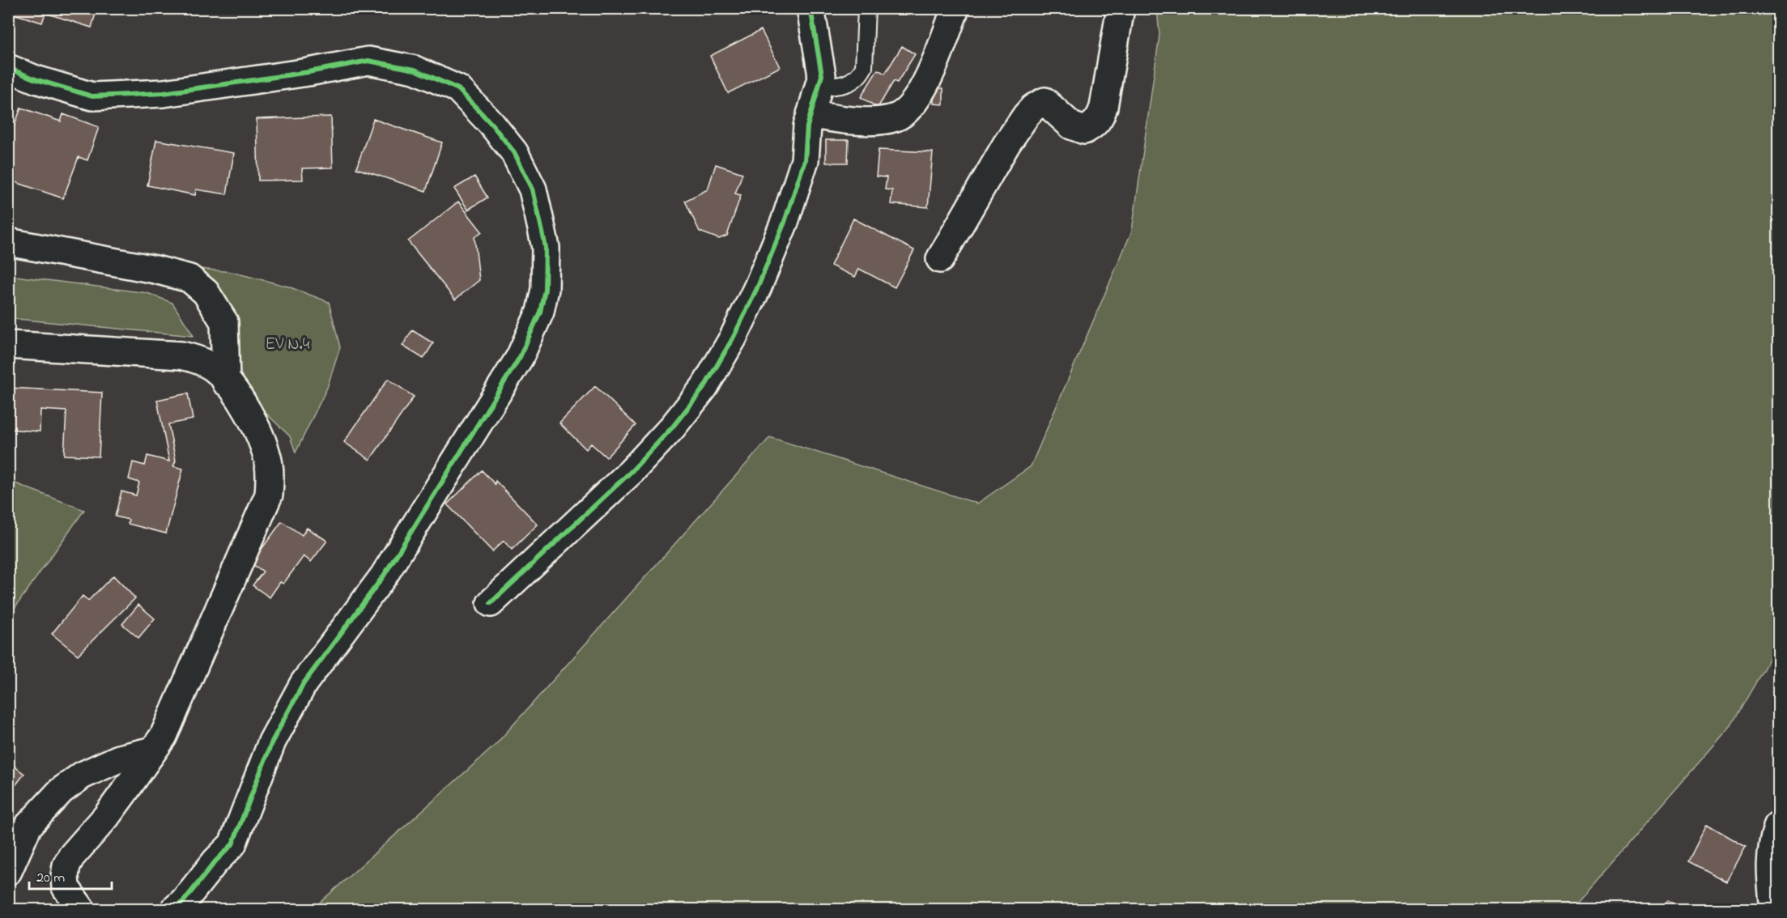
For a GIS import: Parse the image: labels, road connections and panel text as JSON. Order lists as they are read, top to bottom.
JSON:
{
  "parks": ["EV N.4"],
  "scale_bar": "20 m"
}
